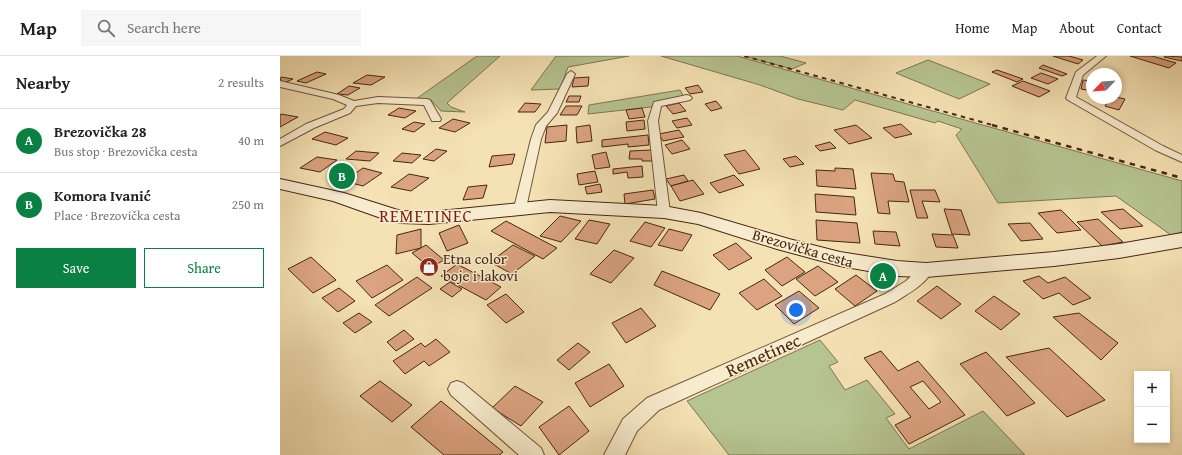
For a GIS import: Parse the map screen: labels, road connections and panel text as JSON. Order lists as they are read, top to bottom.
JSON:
{
  "streets": {
    "main road": ["Brezovička cesta"],
    "street": ["Remetinec"]
  },
  "crossings": [
    ["Brezovička cesta", "Remetinec"]
  ],
  "districts": ["REMETINEC"],
  "places": {
    "shop": ["Etna color boje i lakovi"]
  },
  "north": "bottom left",
  "page": {
    "header": "Map",
    "search": "Search here",
    "nav": [
      "Home",
      "Map",
      "About",
      "Contact"
    ],
    "heading": ["Nearby", "2 results"],
    "list": [
      {
        "mark": "A",
        "name": "Brezovička 28",
        "note": "Bus stop · Brezovička cesta",
        "value": "40 m"
      },
      {
        "mark": "B",
        "name": "Komora Ivanić",
        "note": "Place · Brezovička cesta",
        "value": "250 m"
      }
    ],
    "pins": ["B", "A"],
    "buttons": ["Save", "Share"],
    "map_buttons": ["+", "−"]
  }
}
